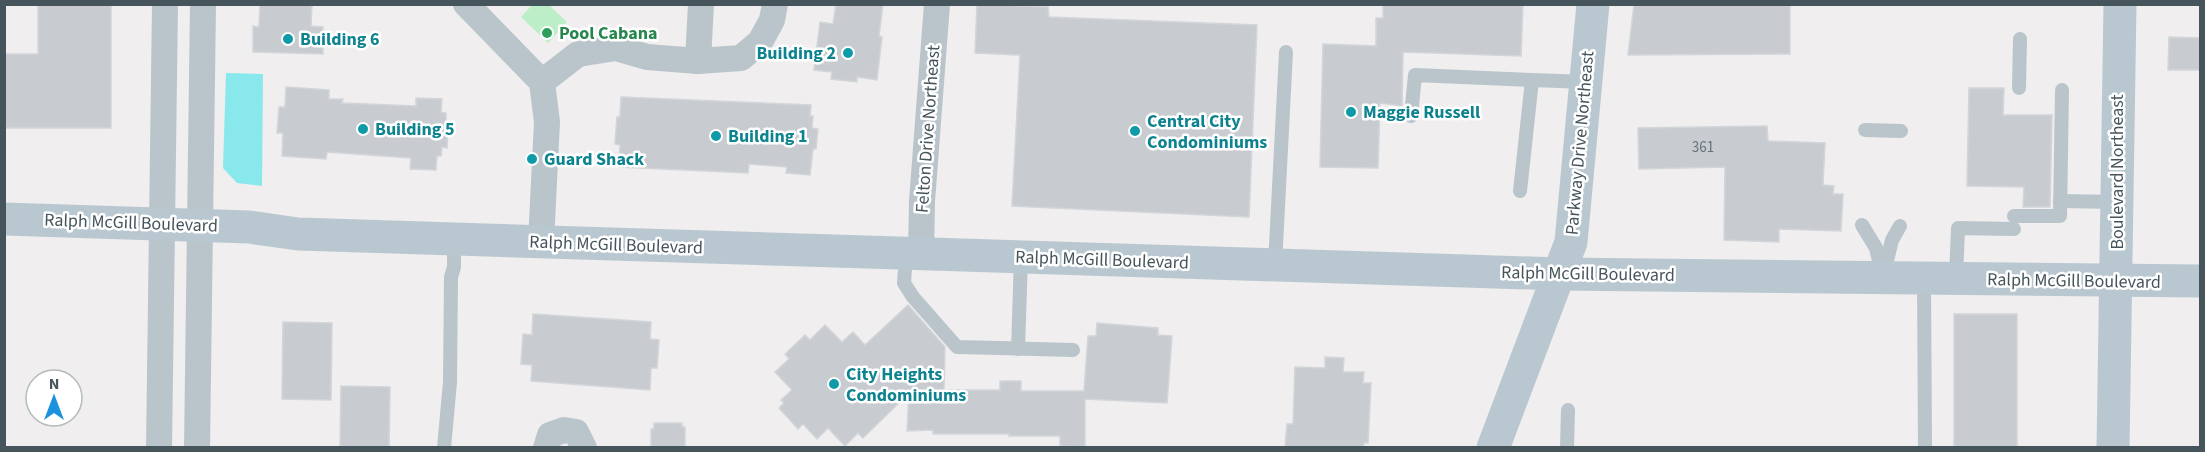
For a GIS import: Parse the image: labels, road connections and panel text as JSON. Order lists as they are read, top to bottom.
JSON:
{
  "streets": {
    "main road": ["Parkway Drive Northeast", "Boulevard Northeast", "Ralph McGill Boulevard"],
    "street": ["Felton Drive Northeast"]
  },
  "crossings": [
    ["Felton Drive Northeast", "Ralph McGill Boulevard"],
    ["Parkway Drive Northeast", "Ralph McGill Boulevard"],
    ["Boulevard Northeast", "Ralph McGill Boulevard"]
  ],
  "places": [
    "Pool Cabana",
    "Building 6",
    "Building 2",
    "Maggie Russell",
    "Building 5",
    "Central City Condominiums",
    "Building 1",
    "Guard Shack",
    "City Heights Condominiums"
  ],
  "house_numbers": ["361"],
  "north": "top"
}
